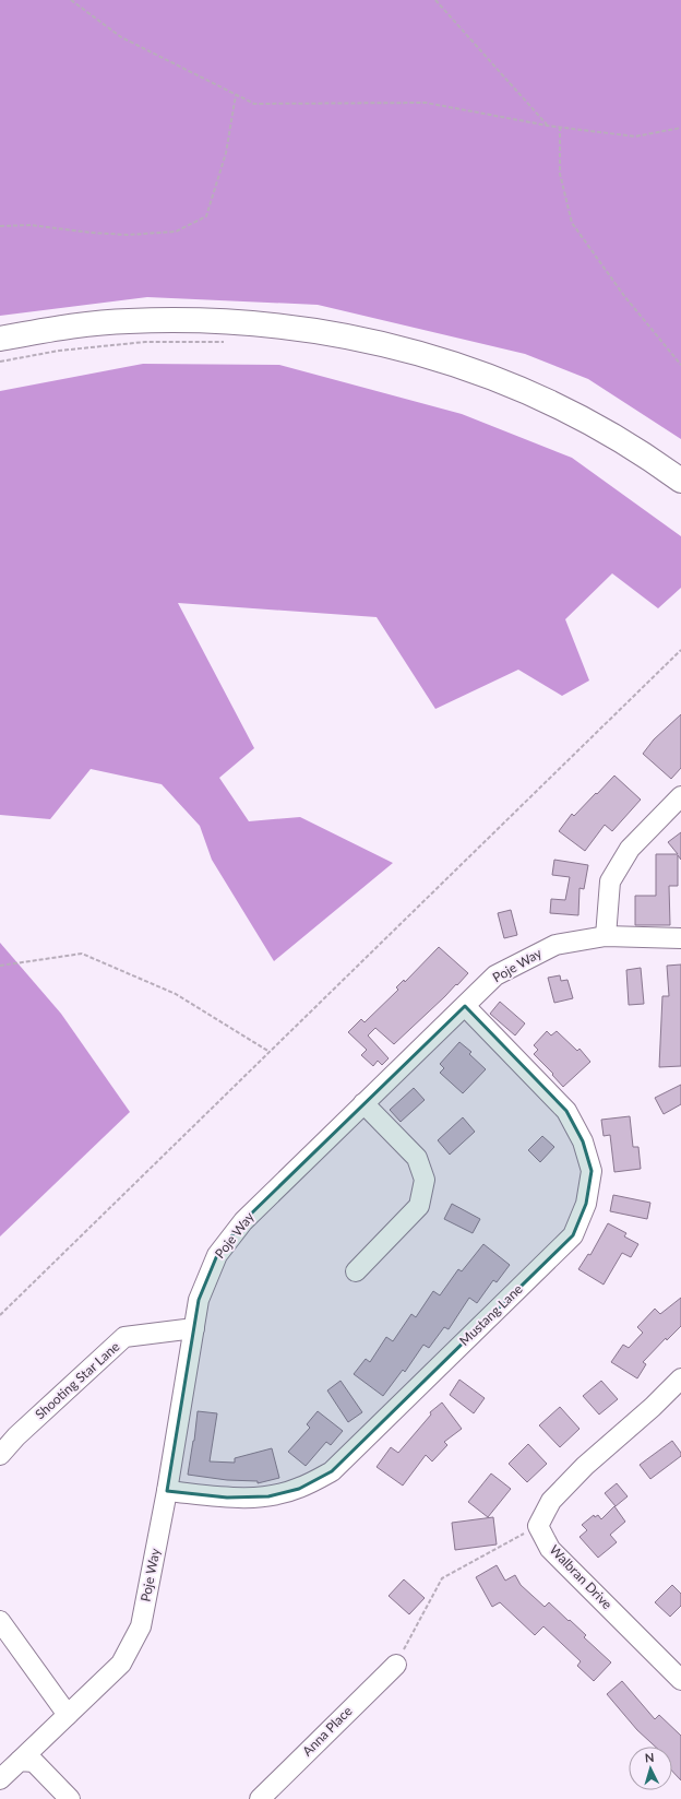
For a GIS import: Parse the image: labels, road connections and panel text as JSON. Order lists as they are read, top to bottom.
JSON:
{
  "streets": {
    "street": [
      "Poje Way",
      "Mustang Lane",
      "Shooting Star Lane",
      "Walbran Drive",
      "Anna Place"
    ]
  },
  "crossings": [
    ["Poje Way", "Mustang Lane"],
    ["Poje Way", "Shooting Star Lane"]
  ],
  "north": "top"
}
